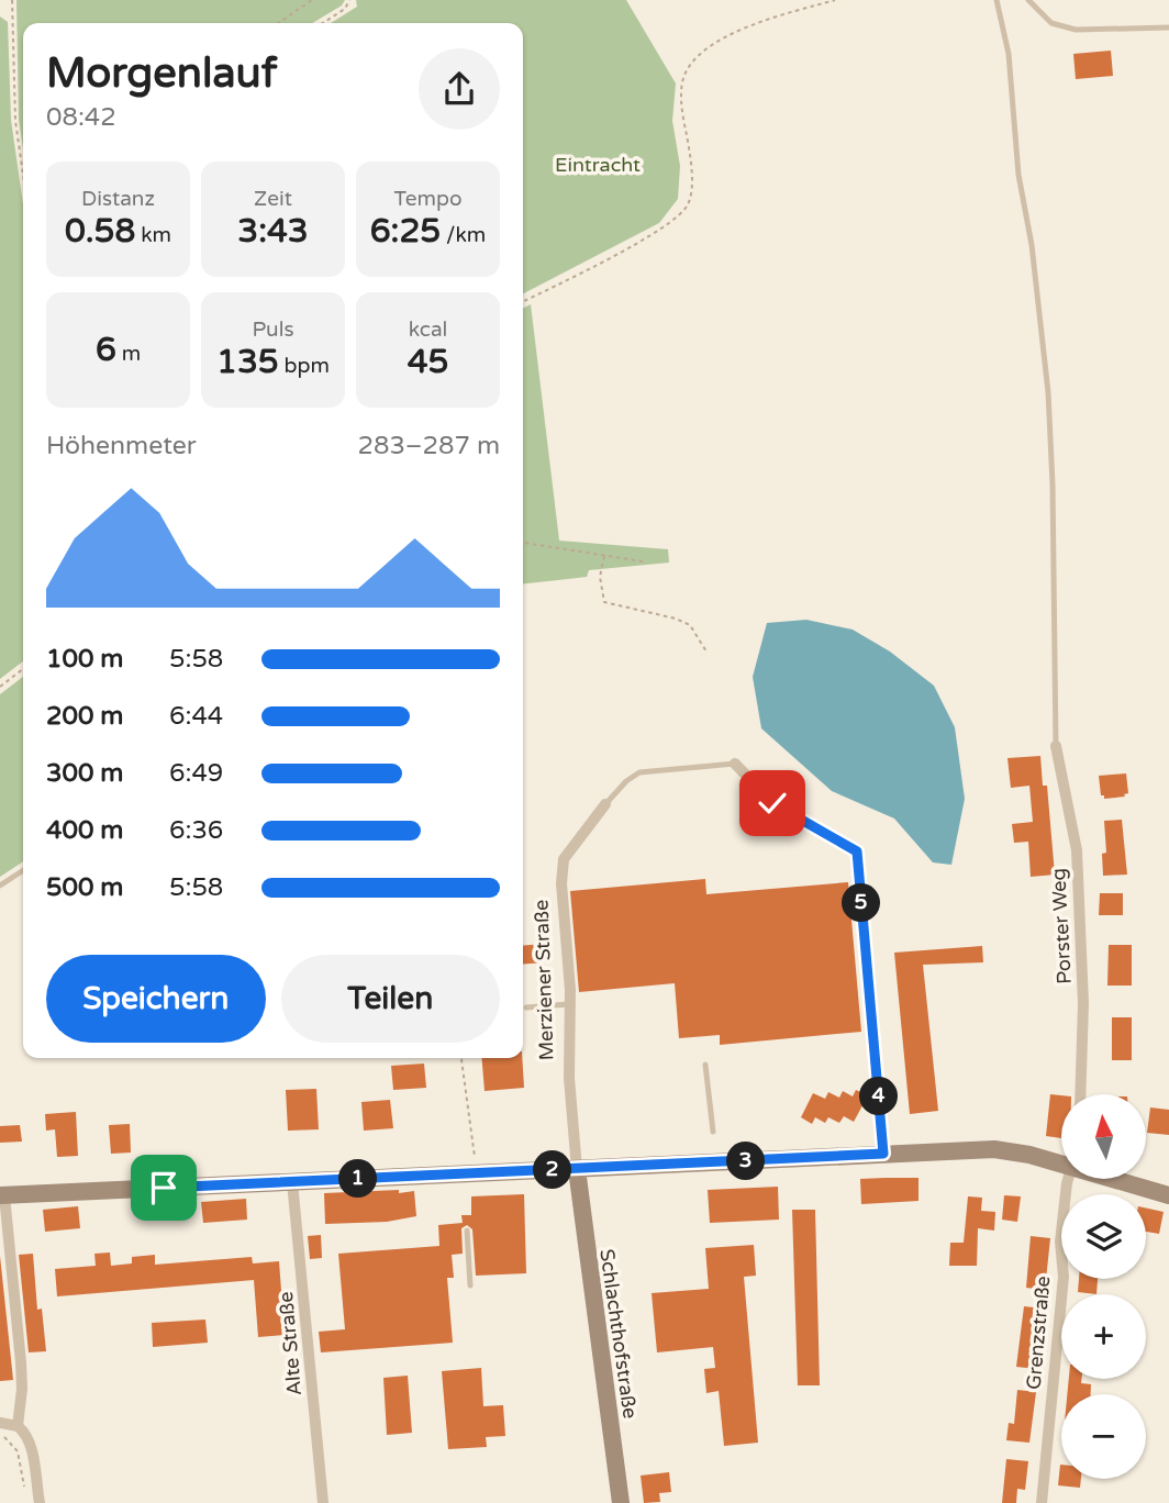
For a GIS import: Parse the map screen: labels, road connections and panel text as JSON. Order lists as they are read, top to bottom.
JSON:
{
  "streets": {
    "main road": ["Schlachthofstraße"],
    "street": [
      "Porster Weg",
      "Merziener Straße",
      "Grenzstraße",
      "Alte Straße"
    ]
  },
  "crossings": [
    ["Merziener Straße", "Schlachthofstraße"]
  ],
  "parks": ["Eintracht"],
  "north": "top",
  "page": {
    "heading": ["Morgenlauf", "08:42"],
    "stats": [
      ["Distanz", "0.58 km"],
      ["Zeit", "3:43"],
      ["Tempo", "6:25 /km"],
      ["6 m"],
      ["Puls", "135 bpm"],
      ["kcal", "45"]
    ],
    "chart": ["Höhenmeter", "283–287 m"],
    "list": [
      {
        "name": "100 m",
        "note": "5:58"
      },
      {
        "name": "200 m",
        "note": "6:44"
      },
      {
        "name": "300 m",
        "note": "6:49"
      },
      {
        "name": "400 m",
        "note": "6:36"
      },
      {
        "name": "500 m",
        "note": "5:58"
      }
    ],
    "pins": [
      "5",
      "4",
      "3",
      "2",
      "1"
    ],
    "buttons": ["Speichern", "Teilen"],
    "map_buttons": ["+", "−"]
  }
}
